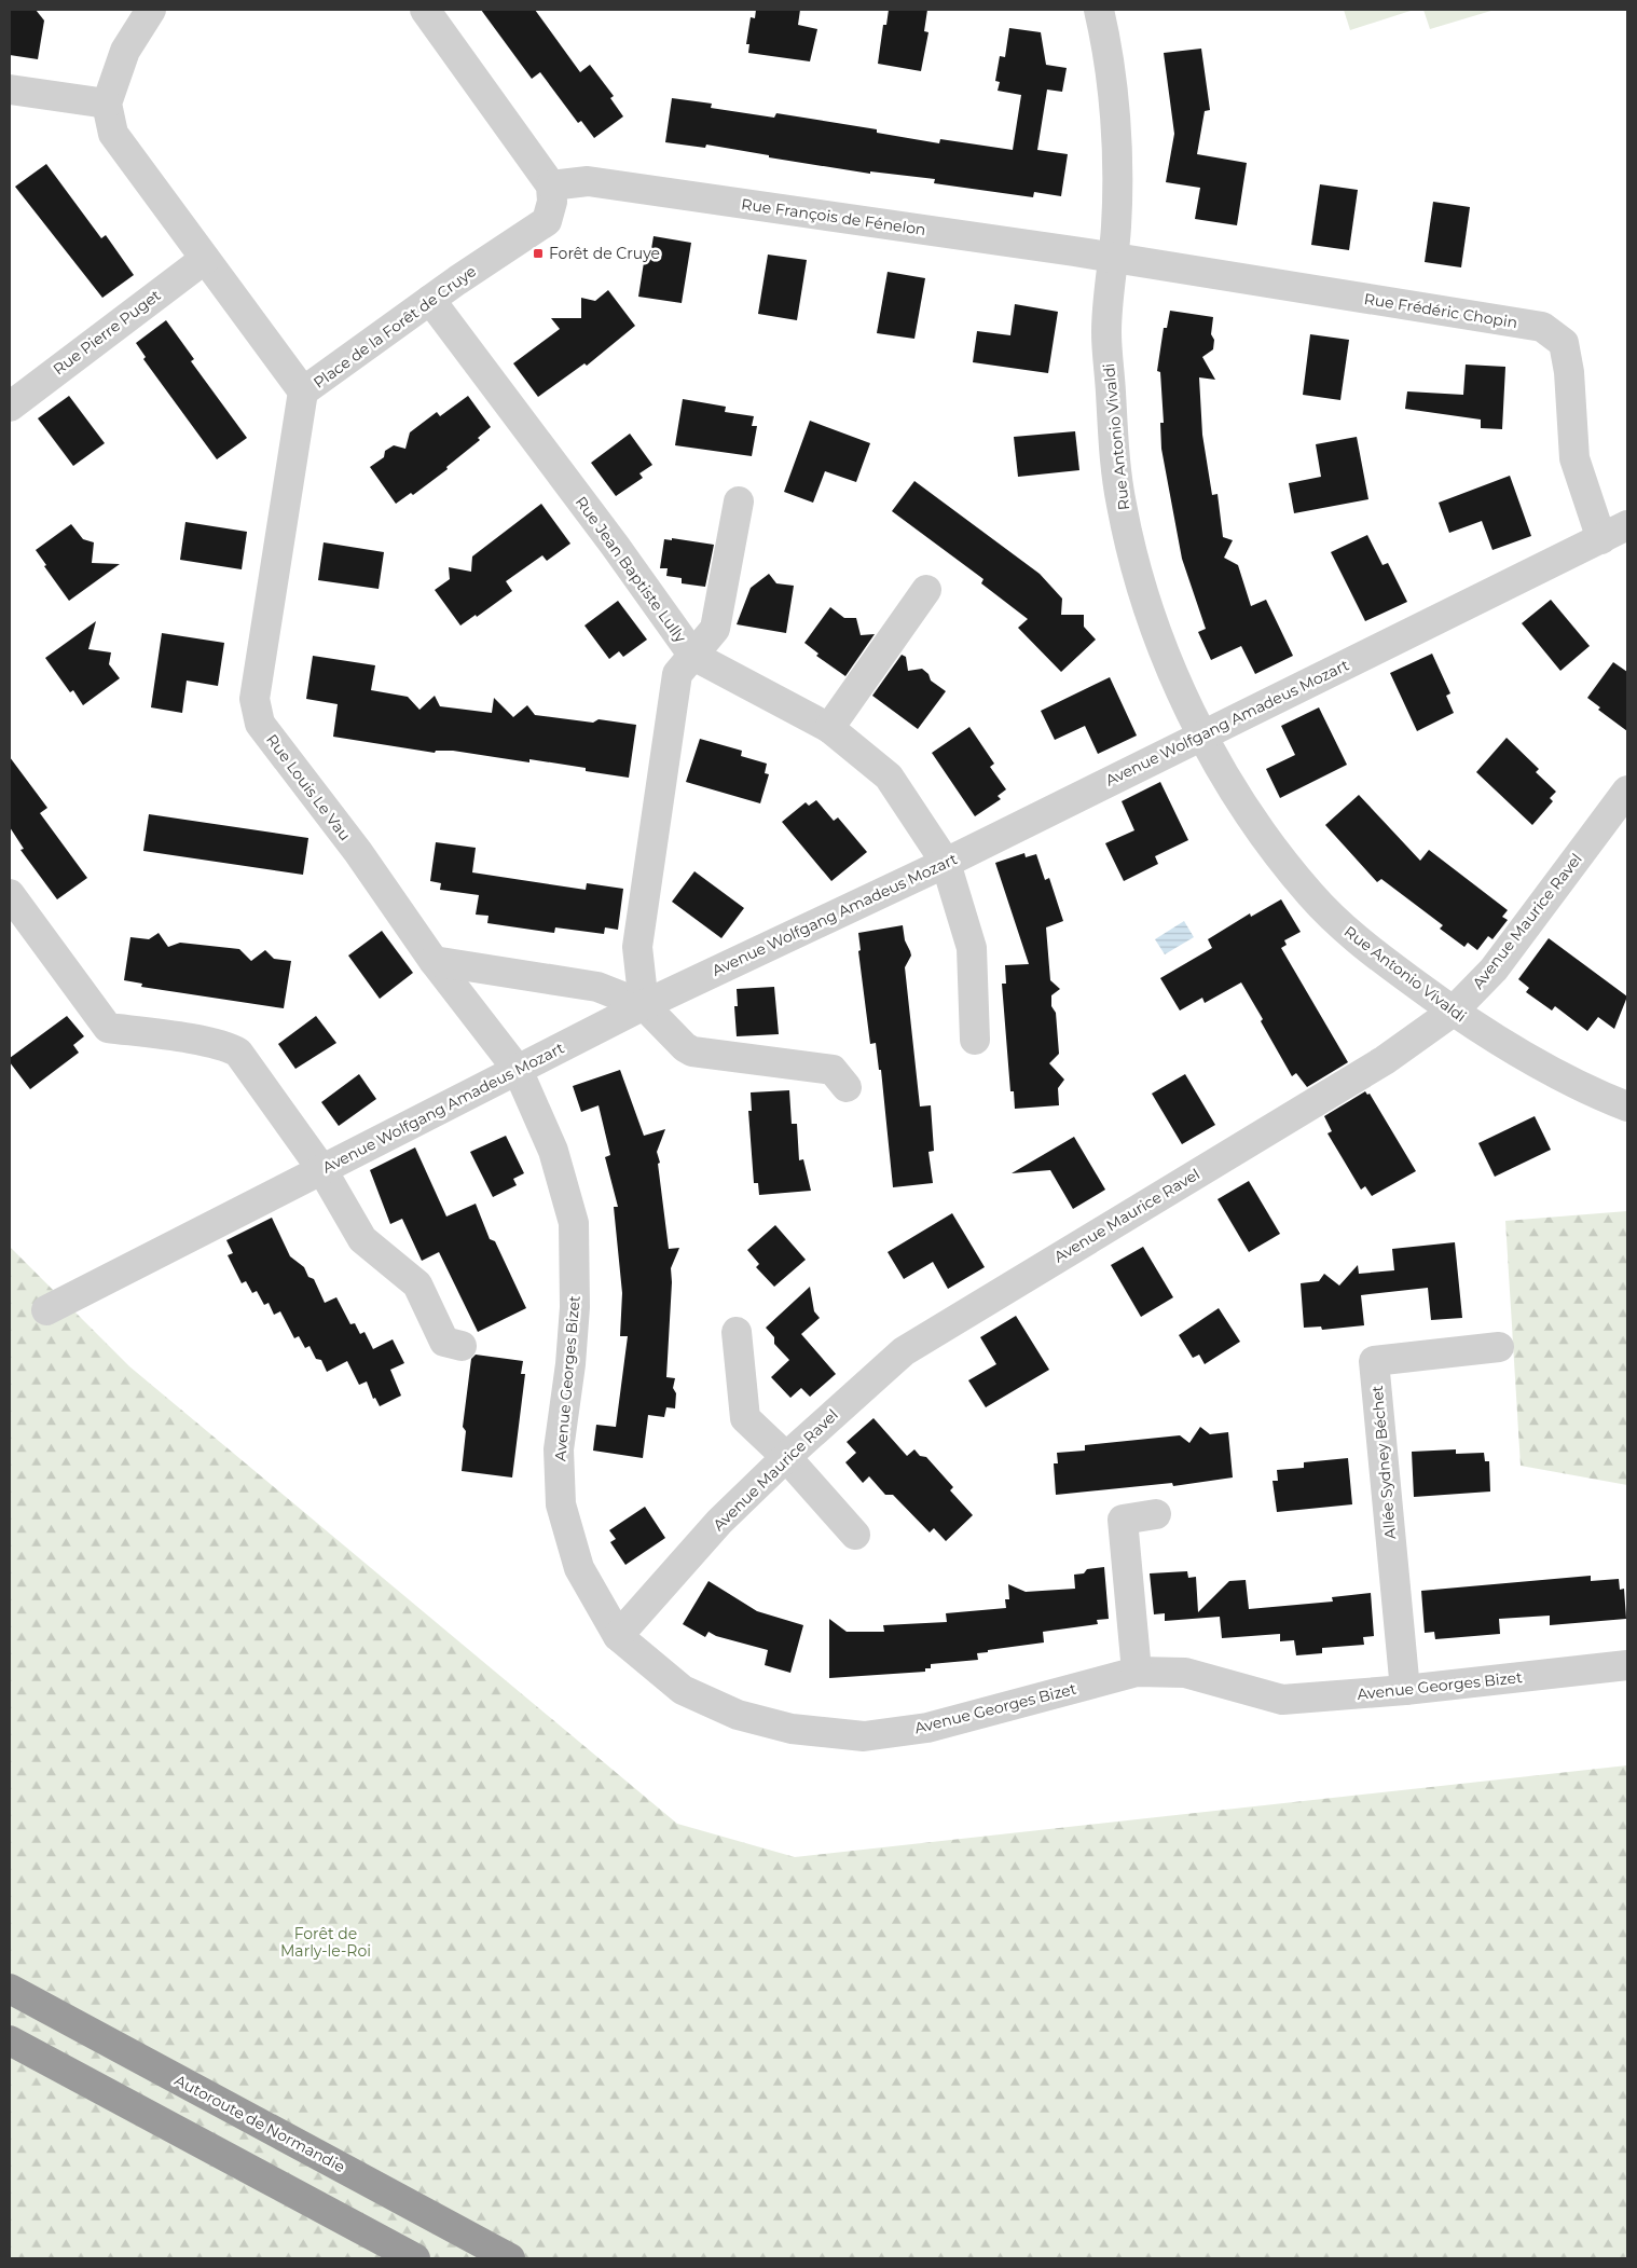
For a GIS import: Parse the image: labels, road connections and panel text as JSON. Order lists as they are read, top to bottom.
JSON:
{
  "streets": {
    "highway": ["Autoroute de Normandie"],
    "street": [
      "Rue François de Fénelon",
      "Rue Frédéric Chopin",
      "Place de la Forêt de Cruye",
      "Rue Pierre Puget",
      "Rue Antonio Vivaldi",
      "Rue Jean Baptiste Lully",
      "Avenue Wolfgang Amadeus Mozart",
      "Rue Louis Le Vau",
      "Avenue Maurice Ravel",
      "Avenue Georges Bizet",
      "Allée Sydney Béchet"
    ]
  },
  "crossings": [
    ["Rue François de Fénelon", "Rue Frédéric Chopin"],
    ["Rue François de Fénelon", "Place de la Forêt de Cruye"],
    ["Rue François de Fénelon", "Rue Antonio Vivaldi"],
    ["Rue Frédéric Chopin", "Rue Antonio Vivaldi"],
    ["Rue Frédéric Chopin", "Avenue Wolfgang Amadeus Mozart"],
    ["Place de la Forêt de Cruye", "Rue Pierre Puget"],
    ["Place de la Forêt de Cruye", "Rue Jean Baptiste Lully"],
    ["Place de la Forêt de Cruye", "Rue Louis Le Vau"],
    ["Rue Antonio Vivaldi", "Avenue Wolfgang Amadeus Mozart"],
    ["Rue Antonio Vivaldi", "Avenue Maurice Ravel"],
    ["Rue Jean Baptiste Lully", "Avenue Wolfgang Amadeus Mozart"],
    ["Avenue Wolfgang Amadeus Mozart", "Rue Louis Le Vau"],
    ["Avenue Wolfgang Amadeus Mozart", "Avenue Georges Bizet"],
    ["Rue Louis Le Vau", "Avenue Georges Bizet"],
    ["Avenue Maurice Ravel", "Avenue Georges Bizet"],
    ["Avenue Georges Bizet", "Allée Sydney Béchet"]
  ],
  "parks": ["Forêt de Marly-le-Roi"],
  "places": {
    "transit": ["Forêt de Cruye"]
  }
}
